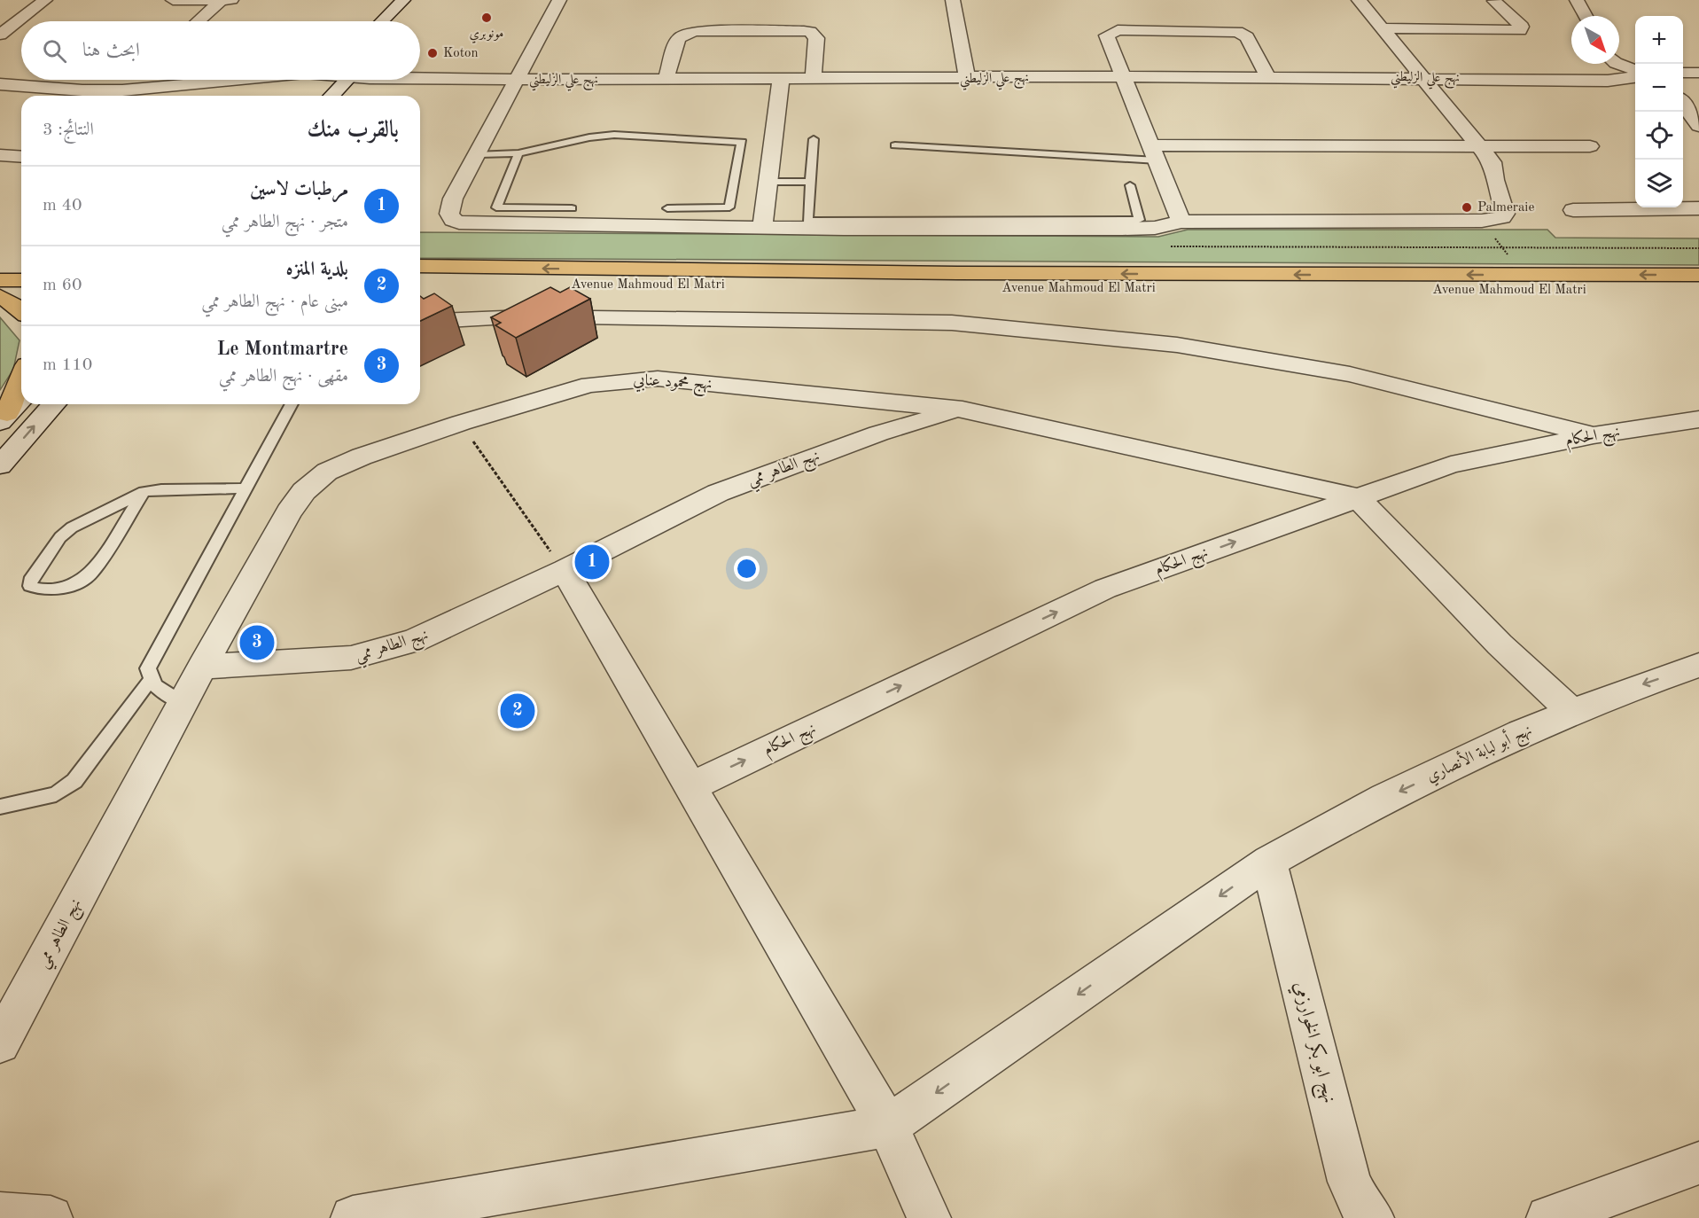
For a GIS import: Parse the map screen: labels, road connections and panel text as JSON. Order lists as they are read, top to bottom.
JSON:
{
  "streets": {
    "highway": ["Avenue Mahmoud El Matri"],
    "street": [
      "نهج علي الزليطني",
      "نهج محمود عنابي",
      "نهج الحكام",
      "نهج الطاهر ممي",
      "نهج أبو لبابة الأنصاري",
      "نهج ابو بكر الخوارزمي"
    ]
  },
  "crossings": [
    ["نهج محمود عنابي", "نهج الحكام"],
    ["نهج محمود عنابي", "نهج الطاهر ممي"],
    ["نهج أبو لبابة الأنصاري", "نهج ابو بكر الخوارزمي"]
  ],
  "one_way": ["نهج الحكام", "نهج أبو لبابة الأنصاري"],
  "places": ["مونوبري", "Koton", "Palmeraie"],
  "north": "bottom right",
  "page": {
    "map_buttons": ["+", "−"],
    "search": "ابحث هنا",
    "heading": ["بالقرب منك", "النتائج: 3"],
    "list": [
      {
        "mark": "1",
        "name": "مرطبات لاسين",
        "note": "متجر · نهج الطاهر ممي",
        "value": "40 m"
      },
      {
        "mark": "2",
        "name": "بلدية المنزه",
        "note": "مبنى عام · نهج الطاهر ممي",
        "value": "60 m"
      },
      {
        "mark": "3",
        "name": "Le Montmartre",
        "note": "مقهى · نهج الطاهر ممي",
        "value": "110 m"
      }
    ],
    "pins": ["1", "3", "2"]
  }
}
